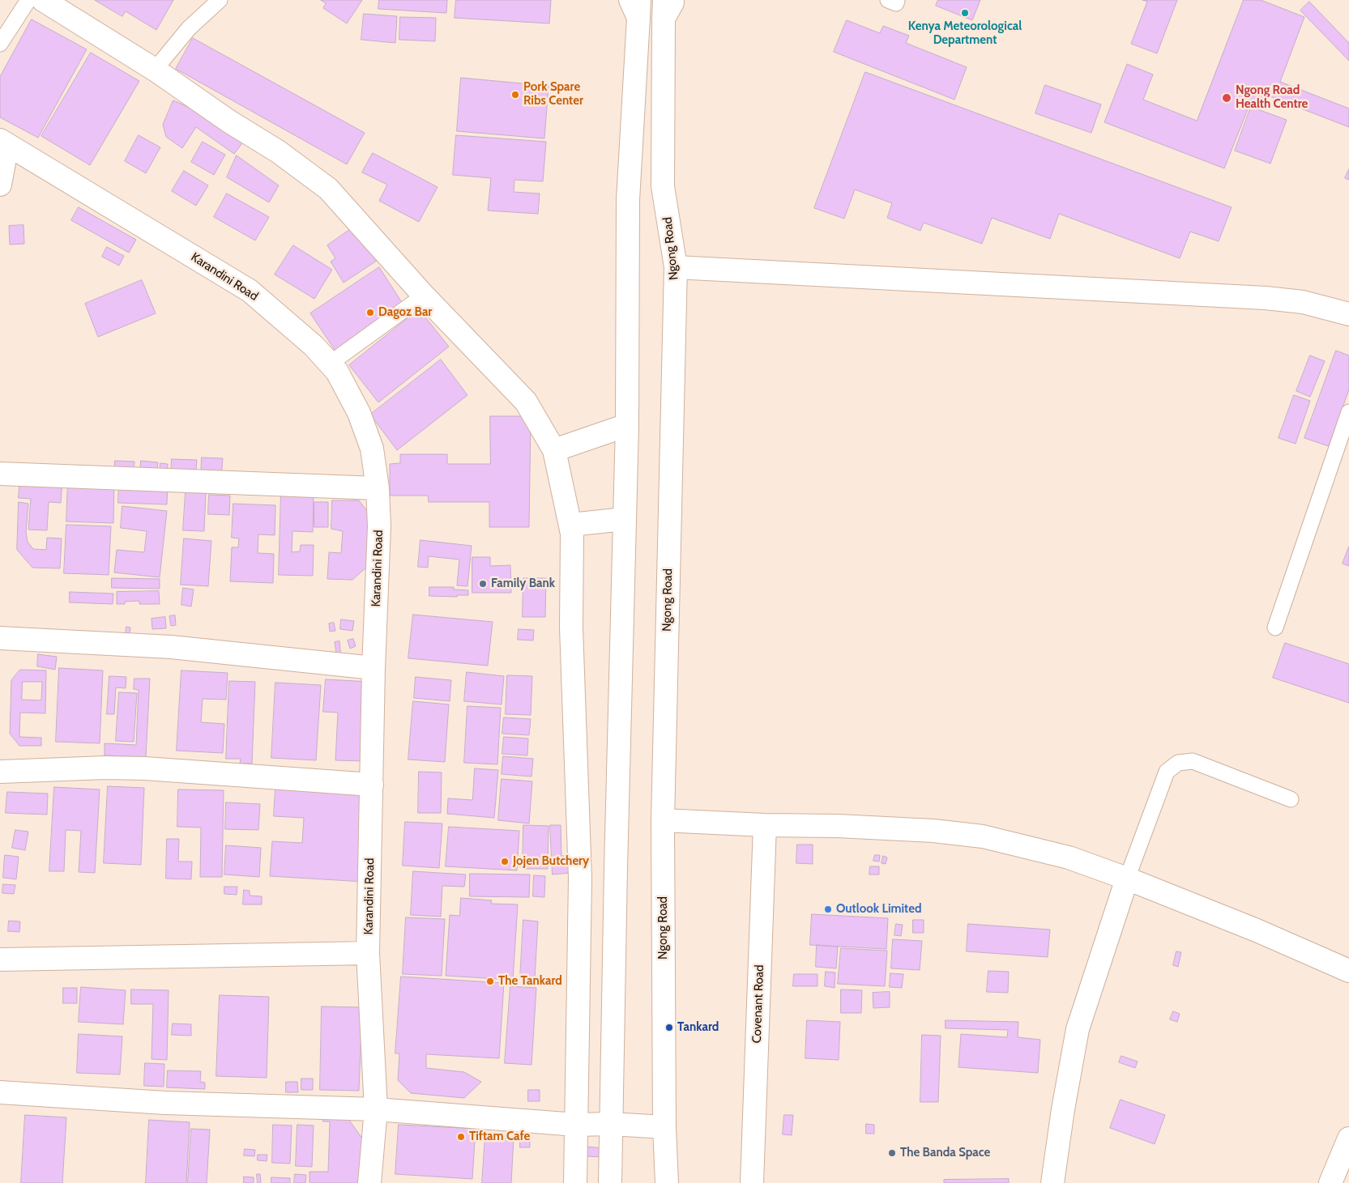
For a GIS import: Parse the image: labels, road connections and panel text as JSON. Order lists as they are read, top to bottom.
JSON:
{
  "streets": {
    "street": ["Ngong Road", "Karandini Road", "Covenant Road"]
  },
  "places": [
    "Kenya Meteorological Department",
    "Pork Spare Ribs Center",
    "Ngong Road Health Centre",
    "Dagoz Bar",
    "Family Bank",
    "Jojen Butchery",
    "Outlook Limited",
    "The Tankard",
    "Tankard",
    "Tiftam Cafe",
    "The Banda Space"
  ]
}
